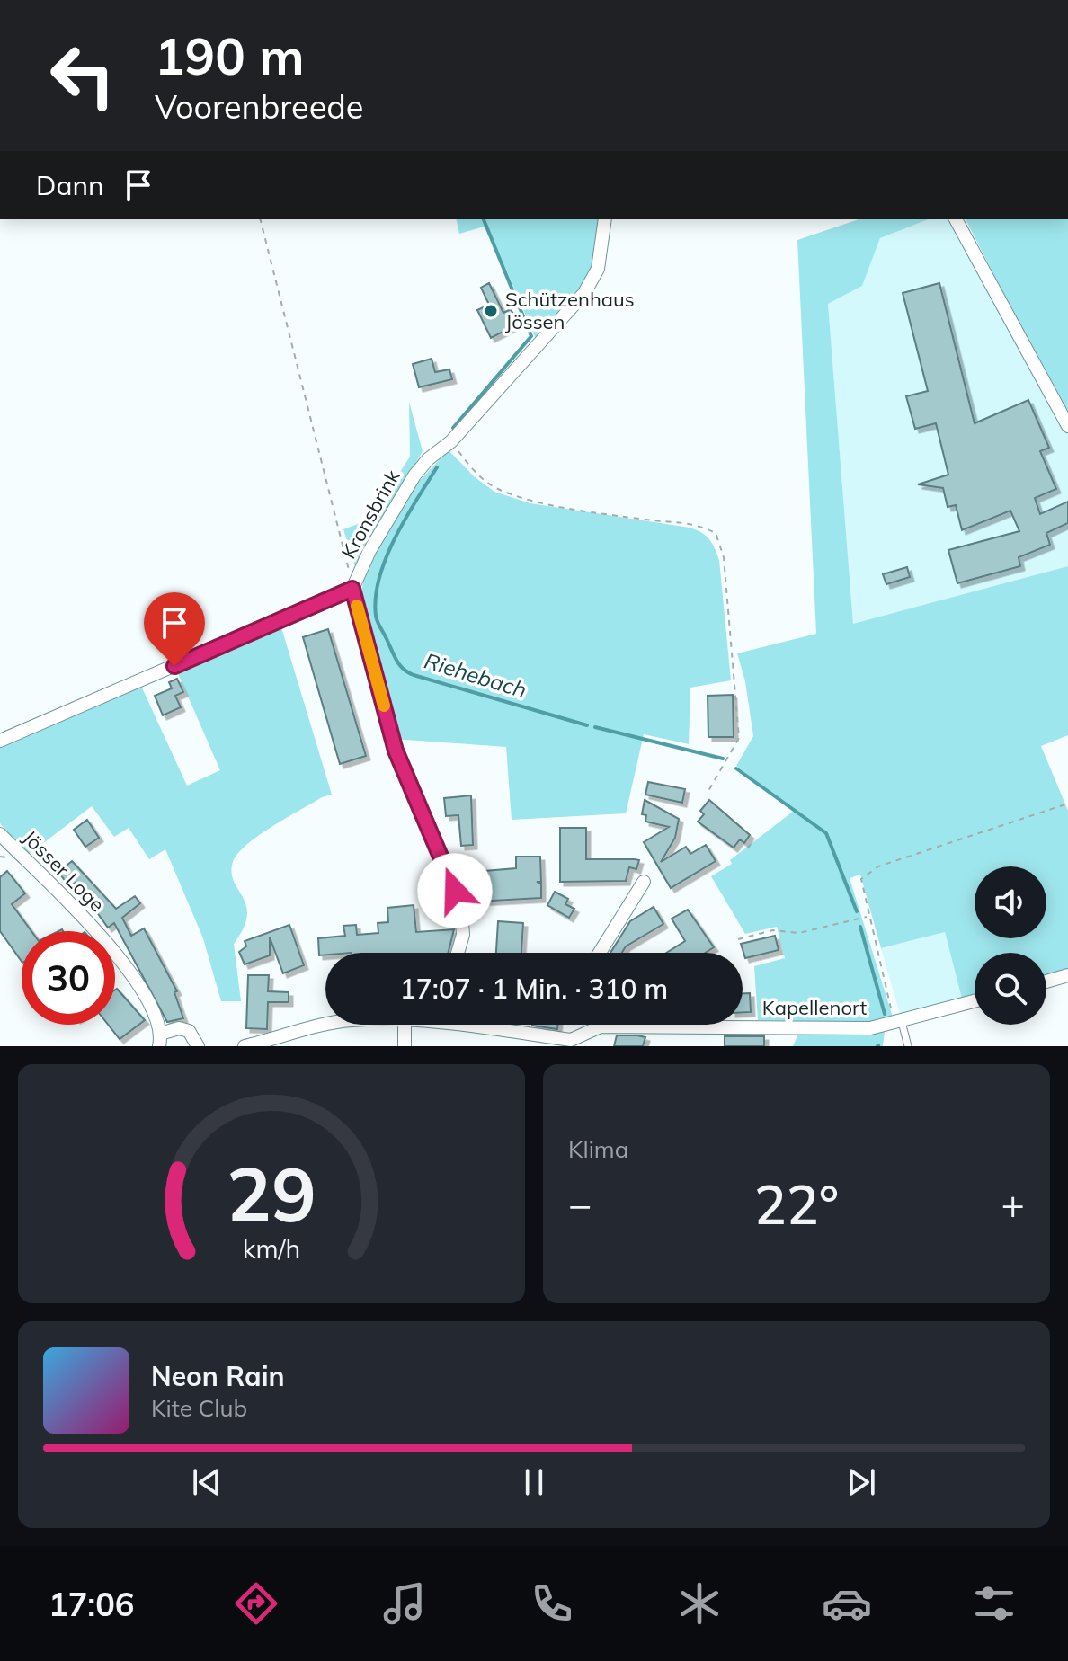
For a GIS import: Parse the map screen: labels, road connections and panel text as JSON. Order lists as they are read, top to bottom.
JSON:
{
  "streets": {
    "street": ["Kronsbrink", "Jösser Loge", "Kapellenort"]
  },
  "water": ["Riehebach"],
  "places": ["Schützenhaus Jössen"],
  "page": {
    "turn": ["190 m", "Voorenbreede"],
    "then": "Dann",
    "limit": "30",
    "trip": "17:07 · 1 Min. · 310 m",
    "tile": "Klima",
    "heat": ["−", "22°", "+"],
    "song": ["Neon Rain", "Kite Club"],
    "tabs": "17:06",
    "gauge": ["29", "km/h"]
  }
}
